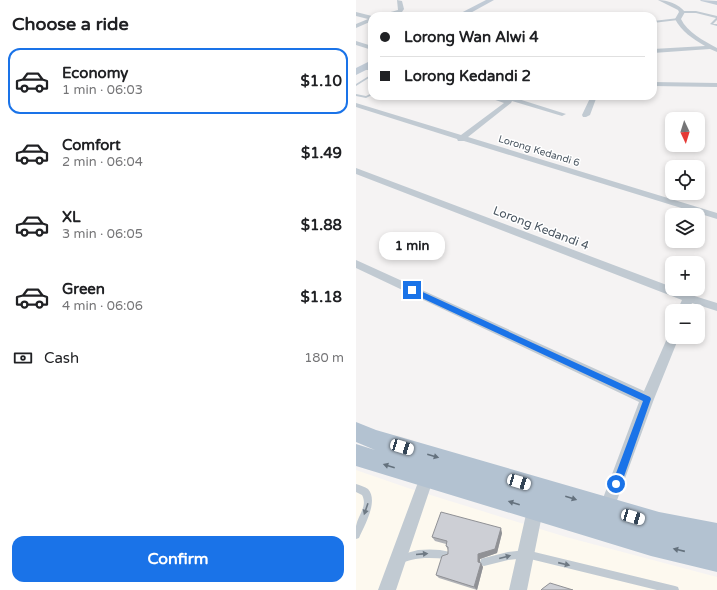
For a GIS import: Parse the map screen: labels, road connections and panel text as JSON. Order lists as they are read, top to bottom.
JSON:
{
  "streets": {
    "street": ["Lorong Kedandi 6", "Lorong Kedandi 4"]
  },
  "north": "bottom",
  "page": {
    "heading": "Choose a ride",
    "banner": ["Lorong Wan Alwi 4", "Lorong Kedandi 2"],
    "list": [
      {
        "name": "Economy",
        "note": "1 min · 06:03",
        "value": "$1.10"
      },
      {
        "name": "Comfort",
        "note": "2 min · 06:04",
        "value": "$1.49"
      },
      {
        "name": "XL",
        "note": "3 min · 06:05",
        "value": "$1.88"
      },
      {
        "name": "Green",
        "note": "4 min · 06:06",
        "value": "$1.18"
      }
    ],
    "map_buttons": ["+", "−"],
    "bubble": "1 min",
    "pay": ["Cash", "180 m"],
    "buttons": "Confirm"
  }
}
